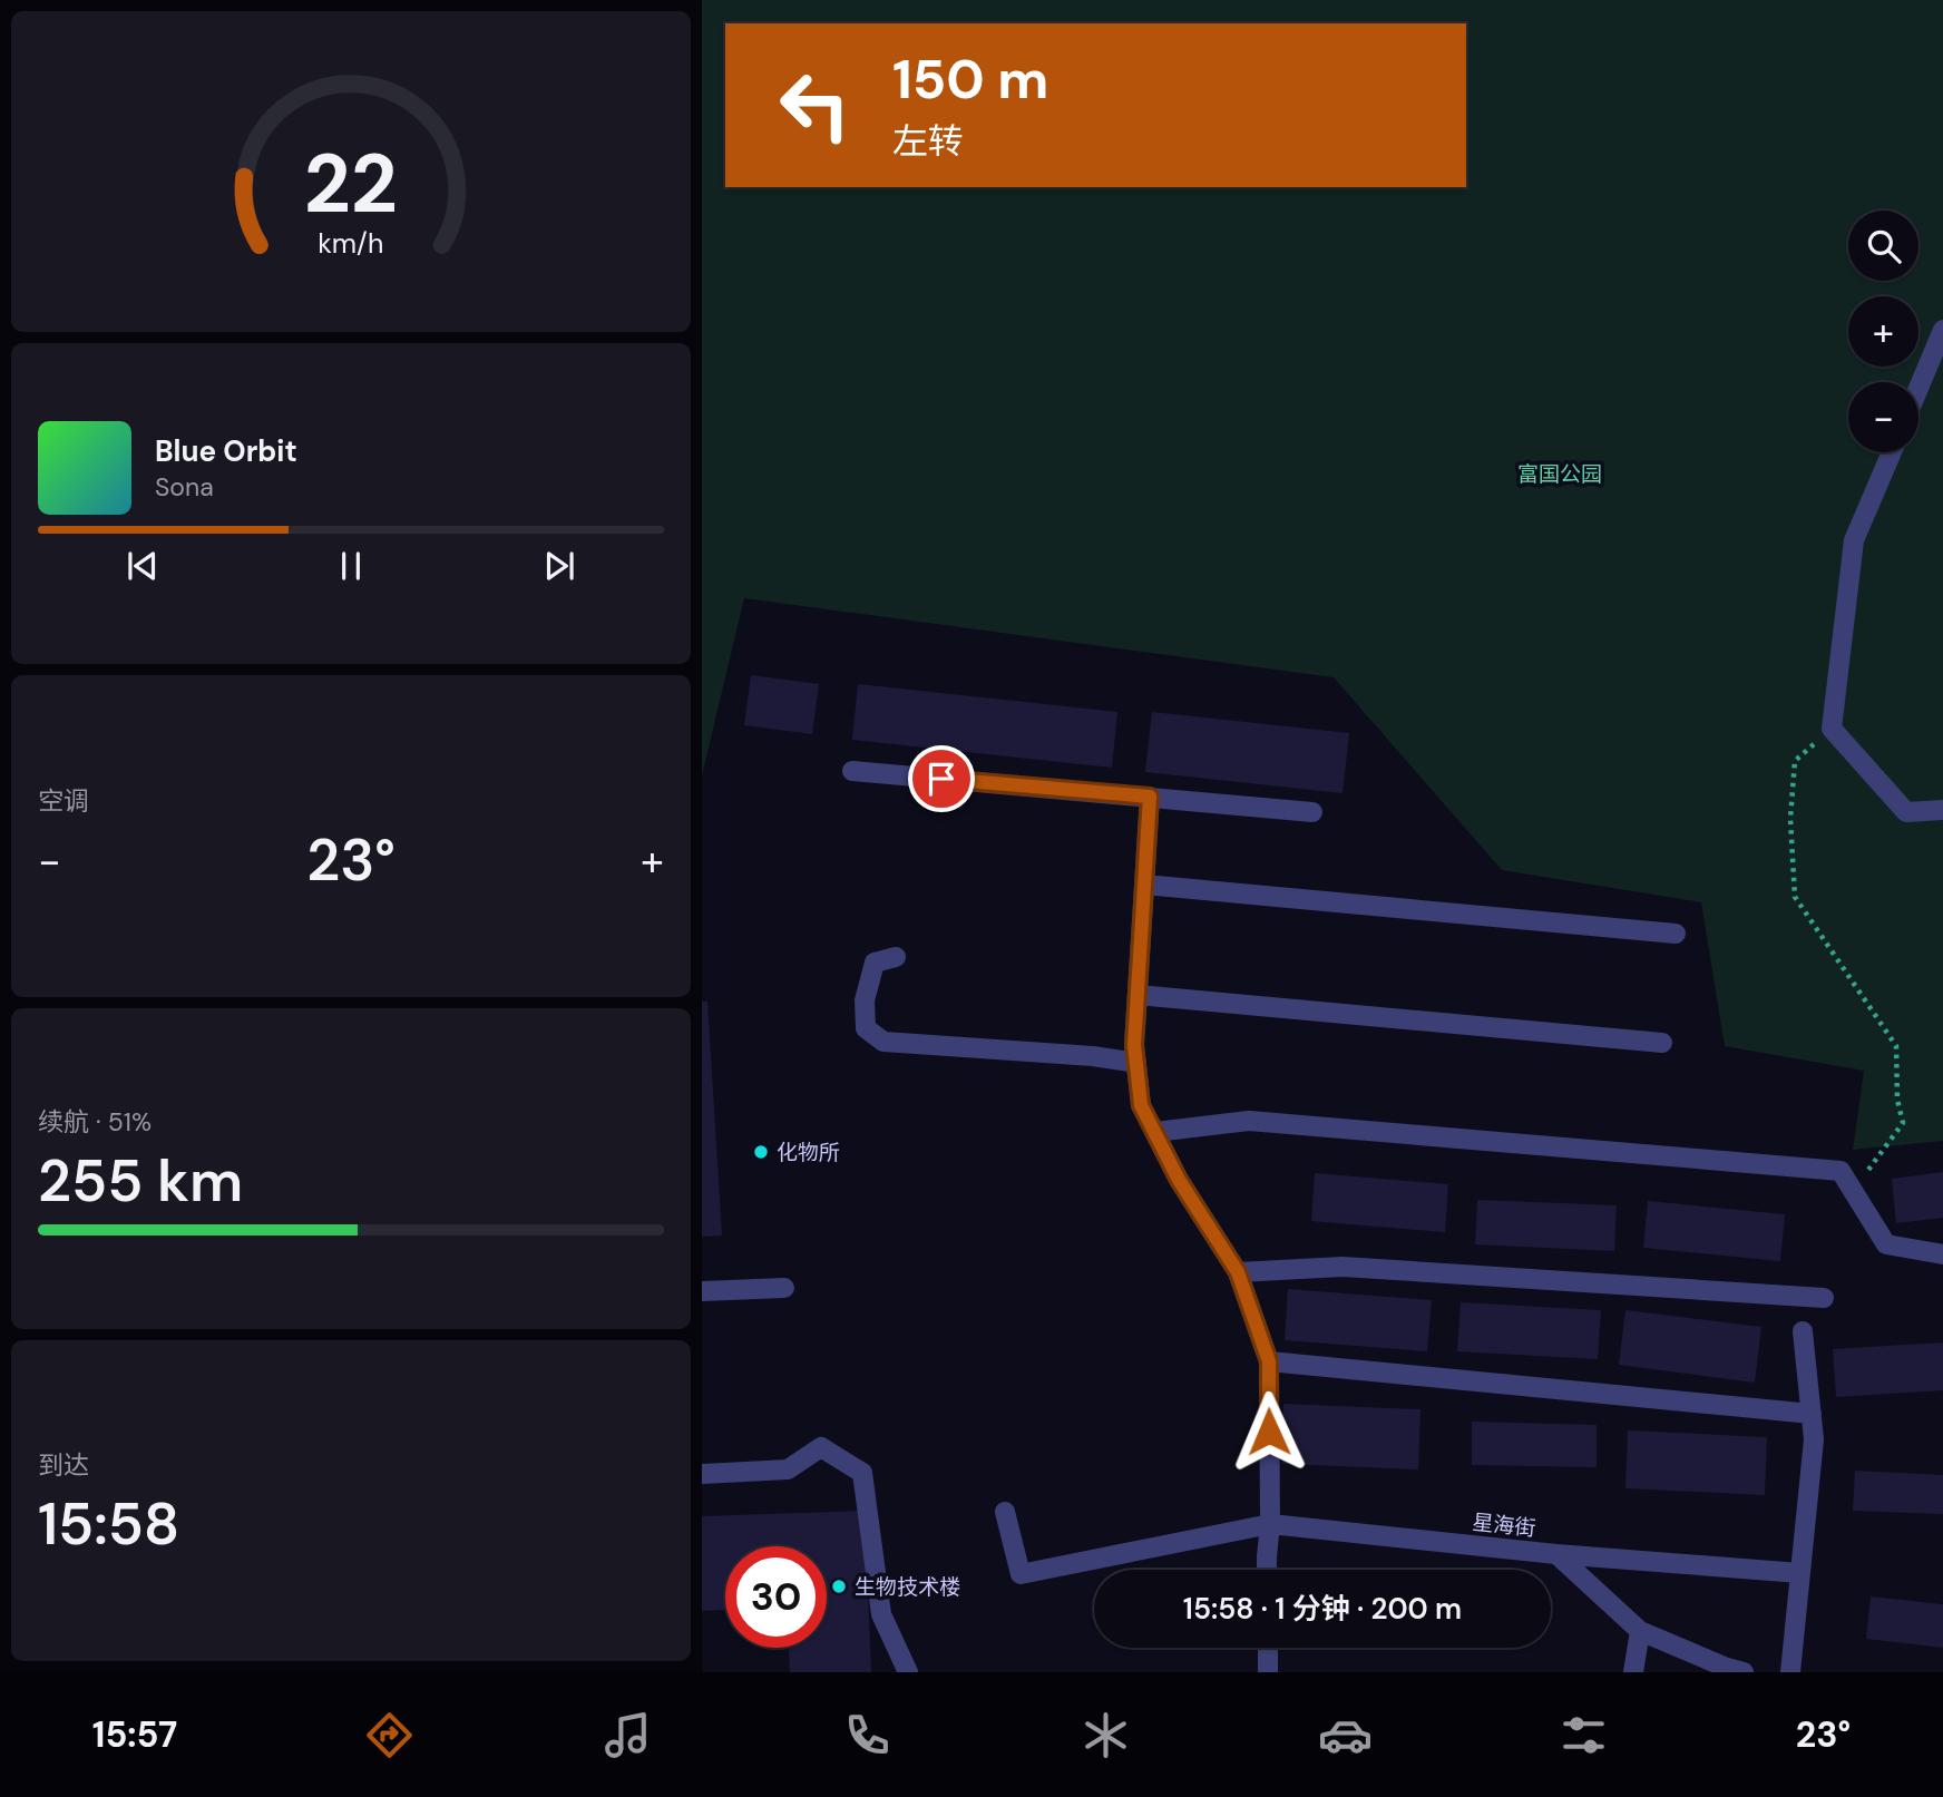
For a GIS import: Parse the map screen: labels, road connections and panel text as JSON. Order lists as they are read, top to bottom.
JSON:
{
  "streets": {
    "street": ["星海街"]
  },
  "parks": ["富国公园"],
  "places": ["化物所", "生物技术楼"],
  "page": {
    "turn": ["150 m", "左转"],
    "map_buttons": ["+", "−"],
    "song": ["Blue Orbit", "Sona"],
    "tile": [
      "空调",
      ["续航 · 51%", "255 km"],
      ["到达", "15:58"]
    ],
    "heat": ["−", "23°", "+"],
    "limit": "30",
    "trip": "15:58 · 1 分钟 · 200 m",
    "tabs": ["15:57", "23°"],
    "gauge": ["22", "km/h"]
  }
}
